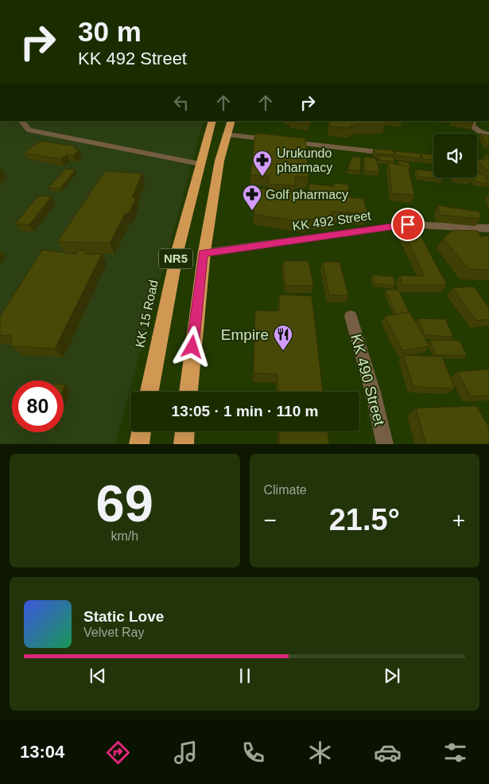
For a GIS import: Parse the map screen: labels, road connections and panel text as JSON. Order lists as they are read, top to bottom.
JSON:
{
  "streets": {
    "highway": ["NR5", "KK 15 Road"],
    "street": ["KK 492 Street", "KK 490 Street"]
  },
  "crossings": [
    ["KK 492 Street", "NR5"]
  ],
  "places": {
    "pharmacy": ["Urukundo pharmacy", "Golf pharmacy"],
    "restaurant": ["Empire"]
  },
  "page": {
    "turn": ["30 m", "KK 492 Street"],
    "limit": "80",
    "trip": "13:05 · 1 min · 110 m",
    "tile": [
      ["69", "km/h"],
      "Climate"
    ],
    "heat": ["−", "21.5°", "+"],
    "song": ["Static Love", "Velvet Ray"],
    "tabs": "13:04"
  }
}
